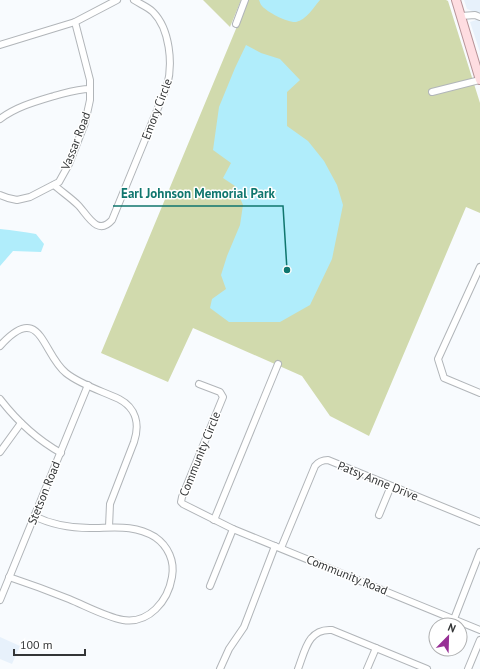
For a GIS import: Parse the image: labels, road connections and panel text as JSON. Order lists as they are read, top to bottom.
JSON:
{
  "streets": {
    "street": [
      "Emory Circle",
      "Vassar Road",
      "Community Circle",
      "Patsy Anne Drive",
      "Stetson Road",
      "Community Road"
    ]
  },
  "crossings": [
    ["Emory Circle", "Vassar Road"],
    ["Community Circle", "Community Road"],
    ["Patsy Anne Drive", "Community Road"]
  ],
  "places": ["Earl Johnson Memorial Park"],
  "scale_bar": "100 m",
  "north": "top right"
}
